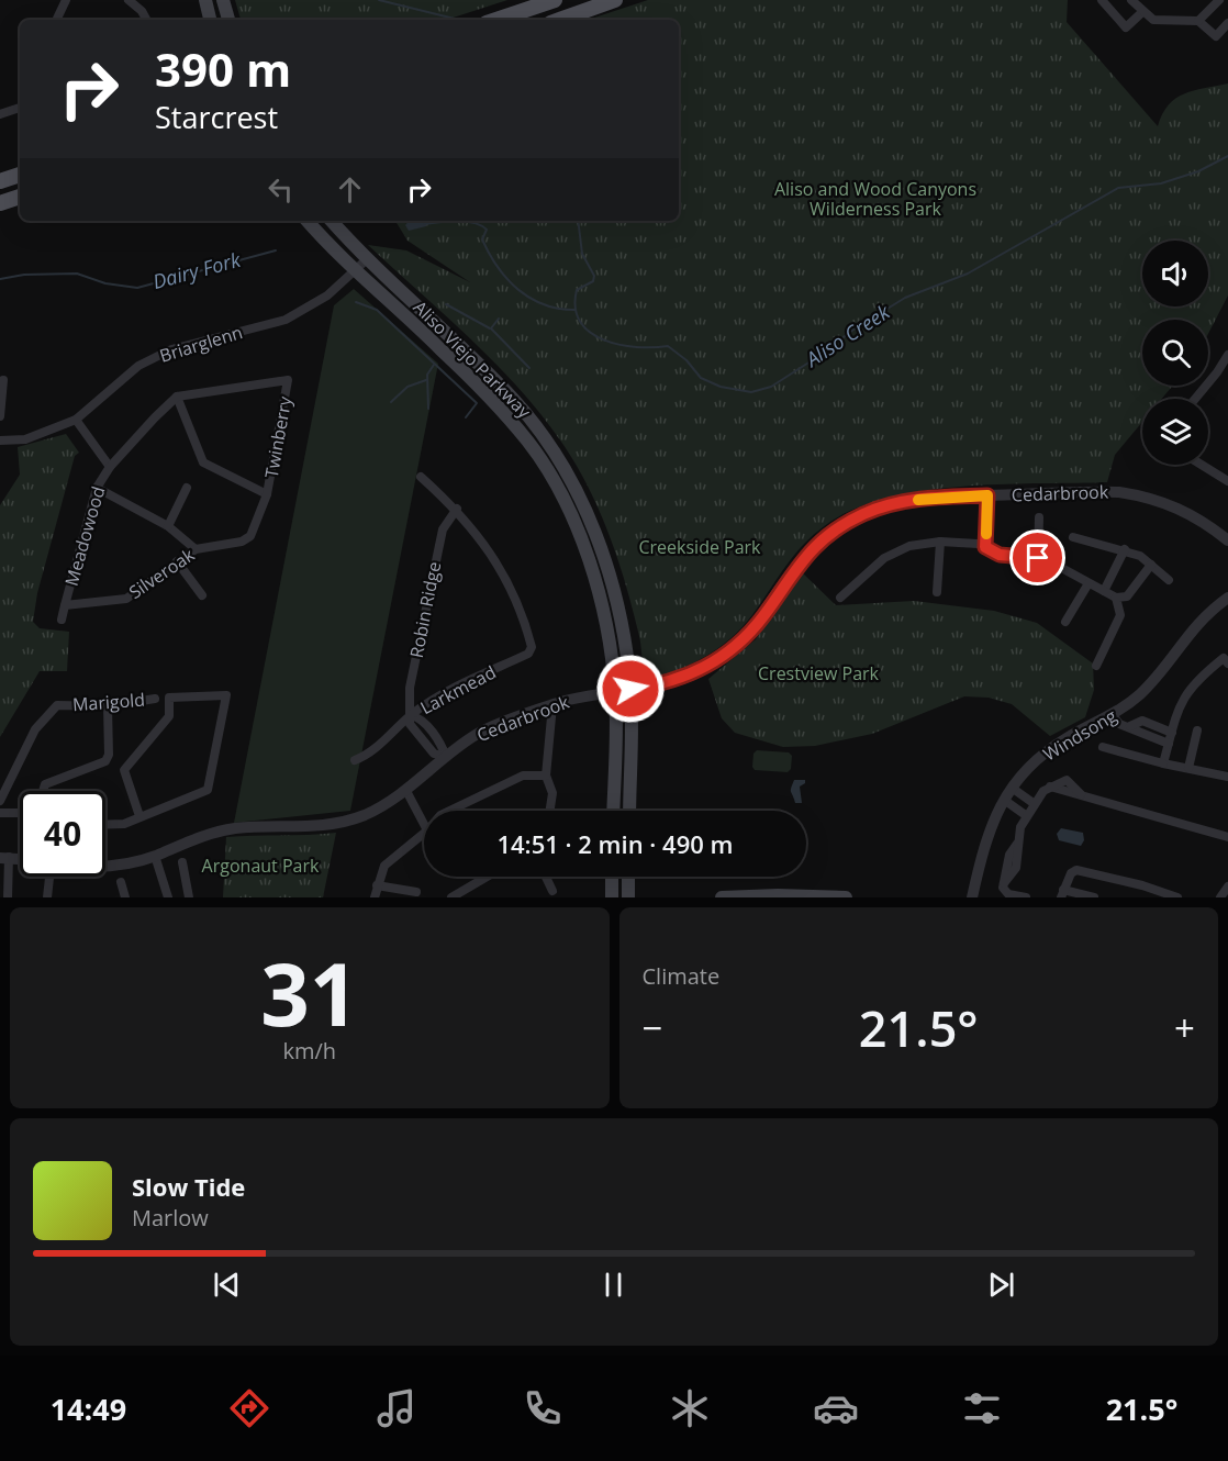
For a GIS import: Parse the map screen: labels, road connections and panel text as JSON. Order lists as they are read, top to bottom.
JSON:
{
  "streets": {
    "main road": ["Aliso Viejo Parkway"],
    "street": [
      "Briarglenn",
      "Twinberry",
      "Cedarbrook",
      "Meadowood",
      "Silveroak",
      "Robin Ridge",
      "Larkmead",
      "Marigold",
      "Windsong"
    ]
  },
  "crossings": [
    ["Briarglenn", "Aliso Viejo Parkway"],
    ["Aliso Viejo Parkway", "Cedarbrook"],
    ["Twinberry", "Meadowood"],
    ["Twinberry", "Silveroak"],
    ["Cedarbrook", "Robin Ridge"],
    ["Meadowood", "Silveroak"],
    ["Robin Ridge", "Larkmead"]
  ],
  "water": ["Dairy Fork", "Aliso Creek"],
  "parks": [
    "Aliso and Wood Canyons Wilderness Park",
    "Creekside Park",
    "Crestview Park",
    "Argonaut Park"
  ],
  "page": {
    "turn": ["390 m", "Starcrest"],
    "limit": "40",
    "trip": "14:51 · 2 min · 490 m",
    "tile": [
      ["31", "km/h"],
      "Climate"
    ],
    "heat": ["−", "21.5°", "+"],
    "song": ["Slow Tide", "Marlow"],
    "tabs": ["14:49", "21.5°"]
  }
}
